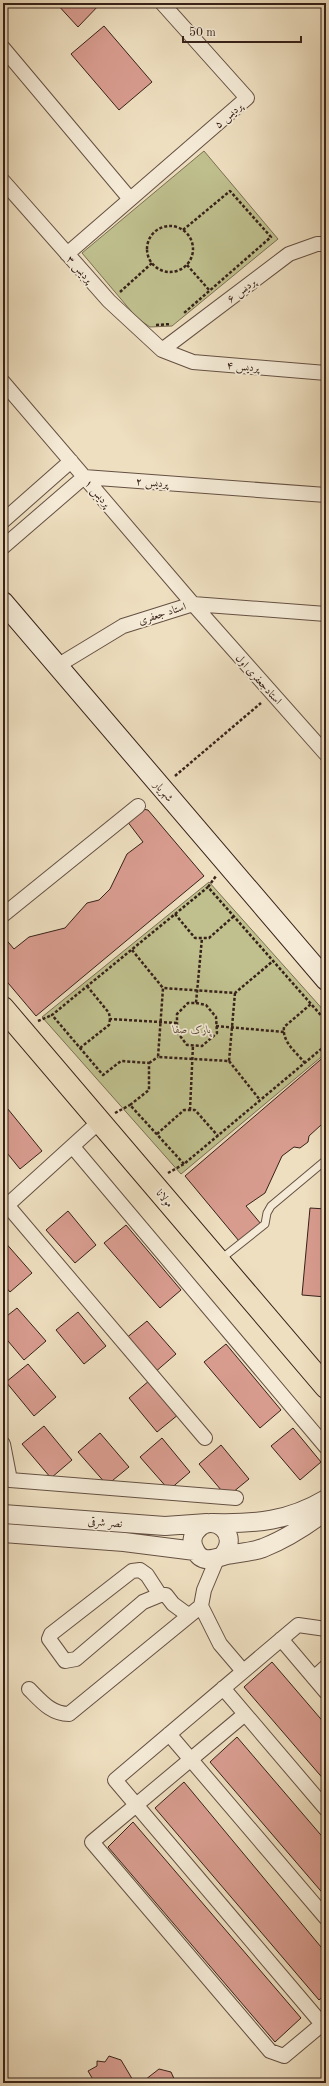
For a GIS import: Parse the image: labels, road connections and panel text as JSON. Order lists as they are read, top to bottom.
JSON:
{
  "streets": {
    "main road": ["شهریار", "مولانا"],
    "street": [
      "پردیس ۵",
      "پردیس ۳",
      "پردیس ۶",
      "پردیس ۴",
      "پردیس ۲",
      "پردیس ۱",
      "استاد جعفری",
      "استادجعفری اول",
      "نصر شرقی"
    ]
  },
  "crossings": [
    ["پردیس ۵", "پردیس ۳"],
    ["پردیس ۳", "پردیس ۶"],
    ["پردیس ۳", "پردیس ۴"],
    ["پردیس ۶", "پردیس ۴"],
    ["پردیس ۲", "پردیس ۱"],
    ["پردیس ۱", "استاد جعفری"],
    ["پردیس ۱", "استادجعفری اول"],
    ["استاد جعفری", "استادجعفری اول"],
    ["استاد جعفری", "شهریار"]
  ],
  "parks": ["پارک صفا"],
  "scale_bar": "50 m"
}
